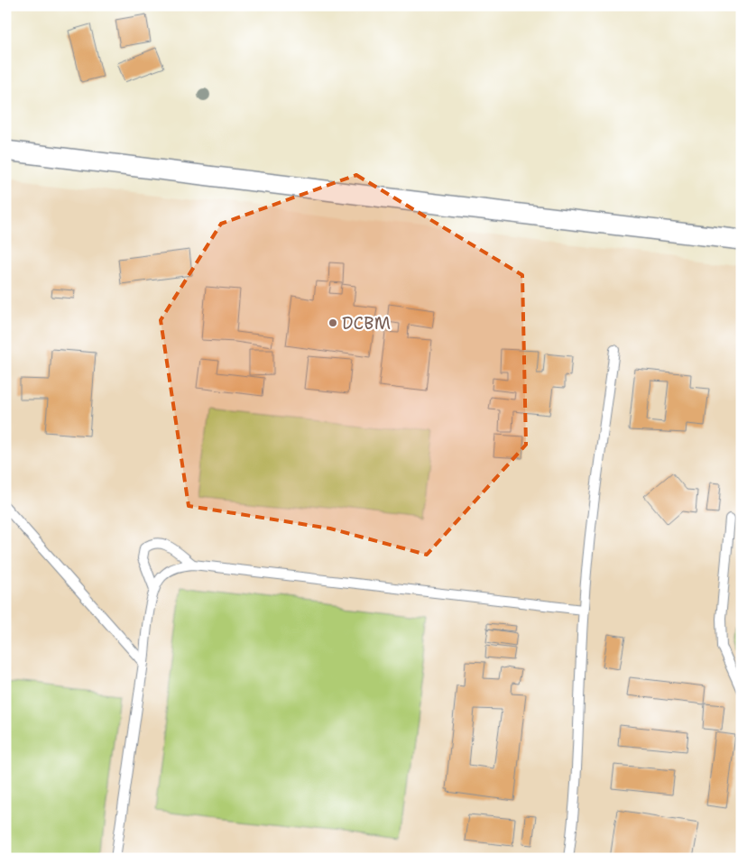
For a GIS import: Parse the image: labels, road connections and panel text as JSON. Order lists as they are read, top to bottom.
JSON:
{
  "places": ["DCBM"]
}
